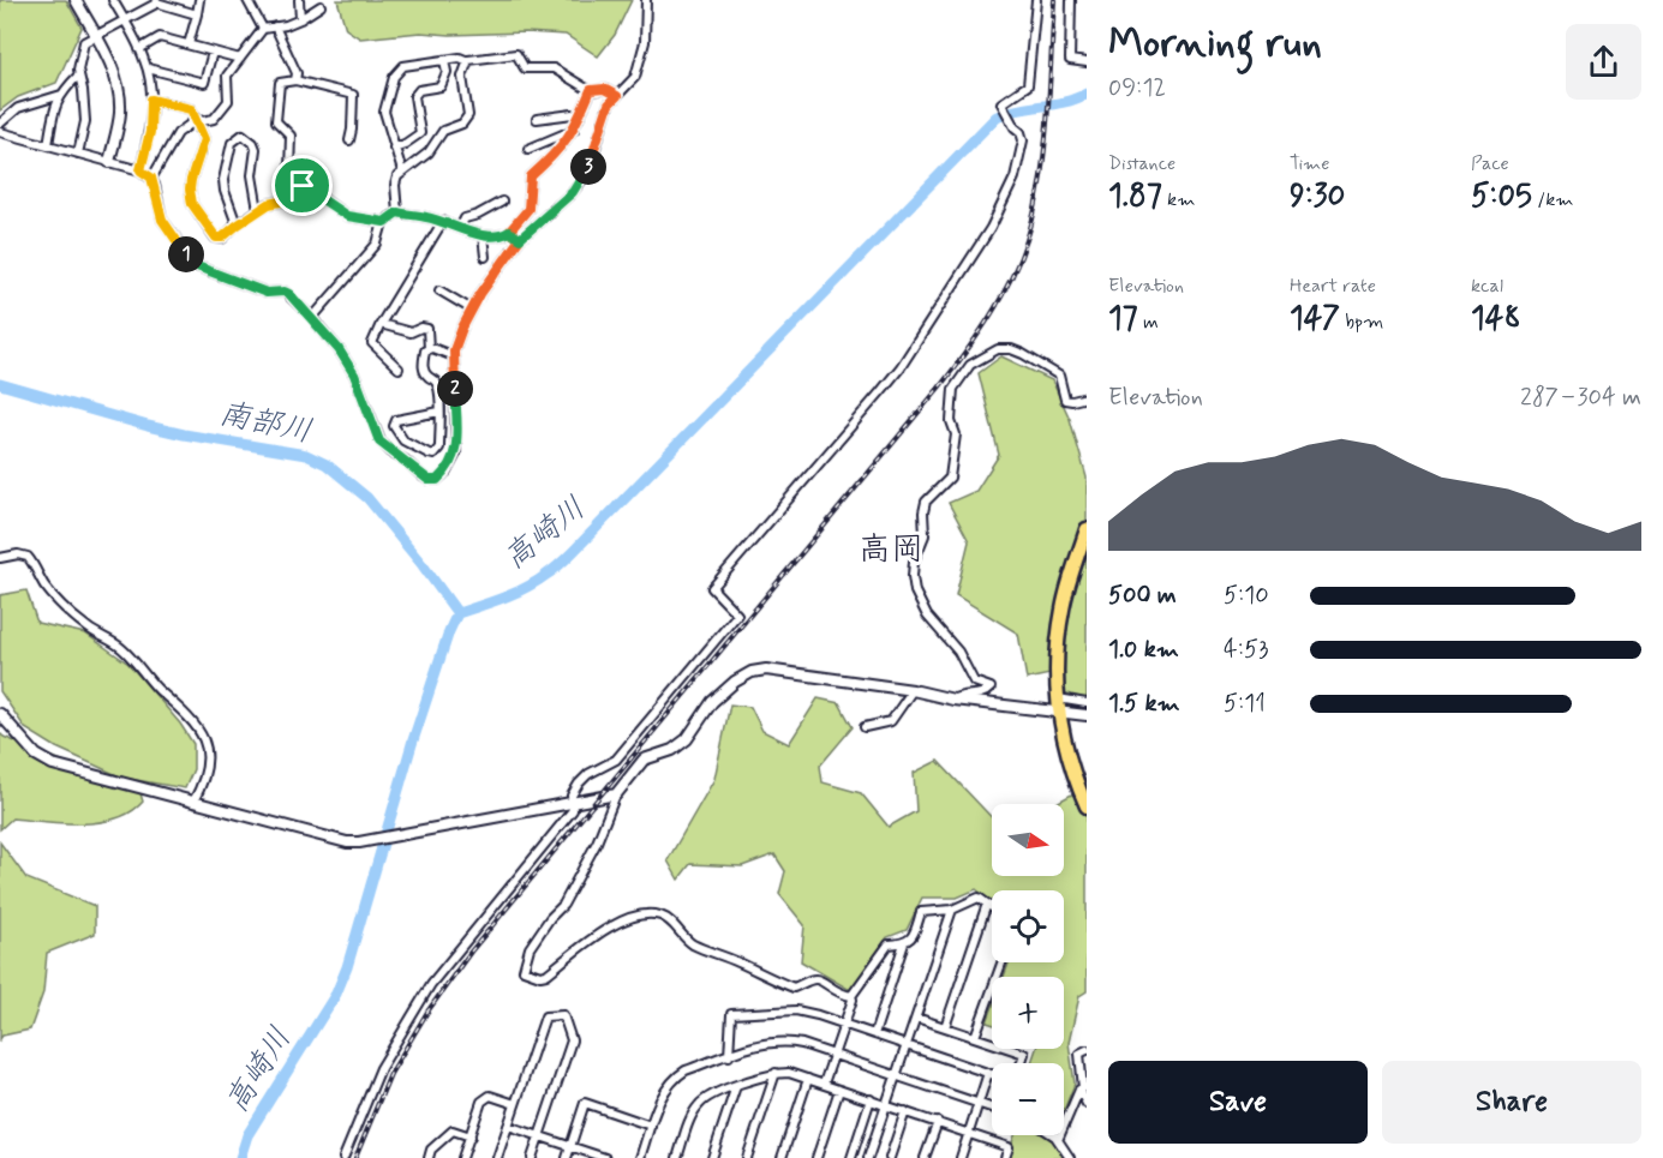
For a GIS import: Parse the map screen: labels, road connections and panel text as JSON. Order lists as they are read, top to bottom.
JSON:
{
  "districts": ["高岡"],
  "water": ["南部川", "高崎川"],
  "north": "right",
  "page": {
    "heading": ["Morning run", "09:12"],
    "stats": [
      ["Distance", "1.87 km"],
      ["Time", "9:30"],
      ["Pace", "5:05 /km"],
      ["Elevation", "17 m"],
      ["Heart rate", "147 bpm"],
      ["kcal", "148"]
    ],
    "pins": ["3", "1", "2"],
    "chart": ["Elevation", "287–304 m"],
    "list": [
      {
        "name": "500 m",
        "note": "5:10"
      },
      {
        "name": "1.0 km",
        "note": "4:53"
      },
      {
        "name": "1.5 km",
        "note": "5:11"
      }
    ],
    "map_buttons": ["+", "−"],
    "buttons": ["Save", "Share"]
  }
}
